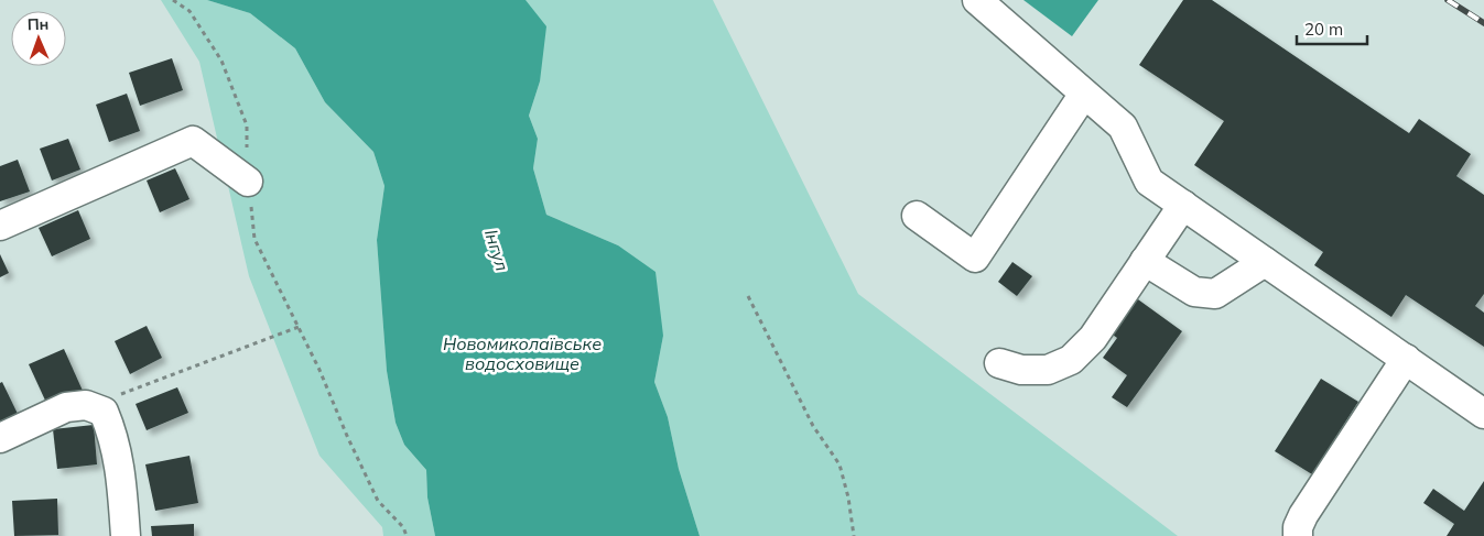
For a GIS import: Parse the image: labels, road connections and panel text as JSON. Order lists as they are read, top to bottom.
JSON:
{
  "water": ["Інгул", "Новомиколаївське водосховище"],
  "scale_bar": "20 m",
  "north": "top"
}
